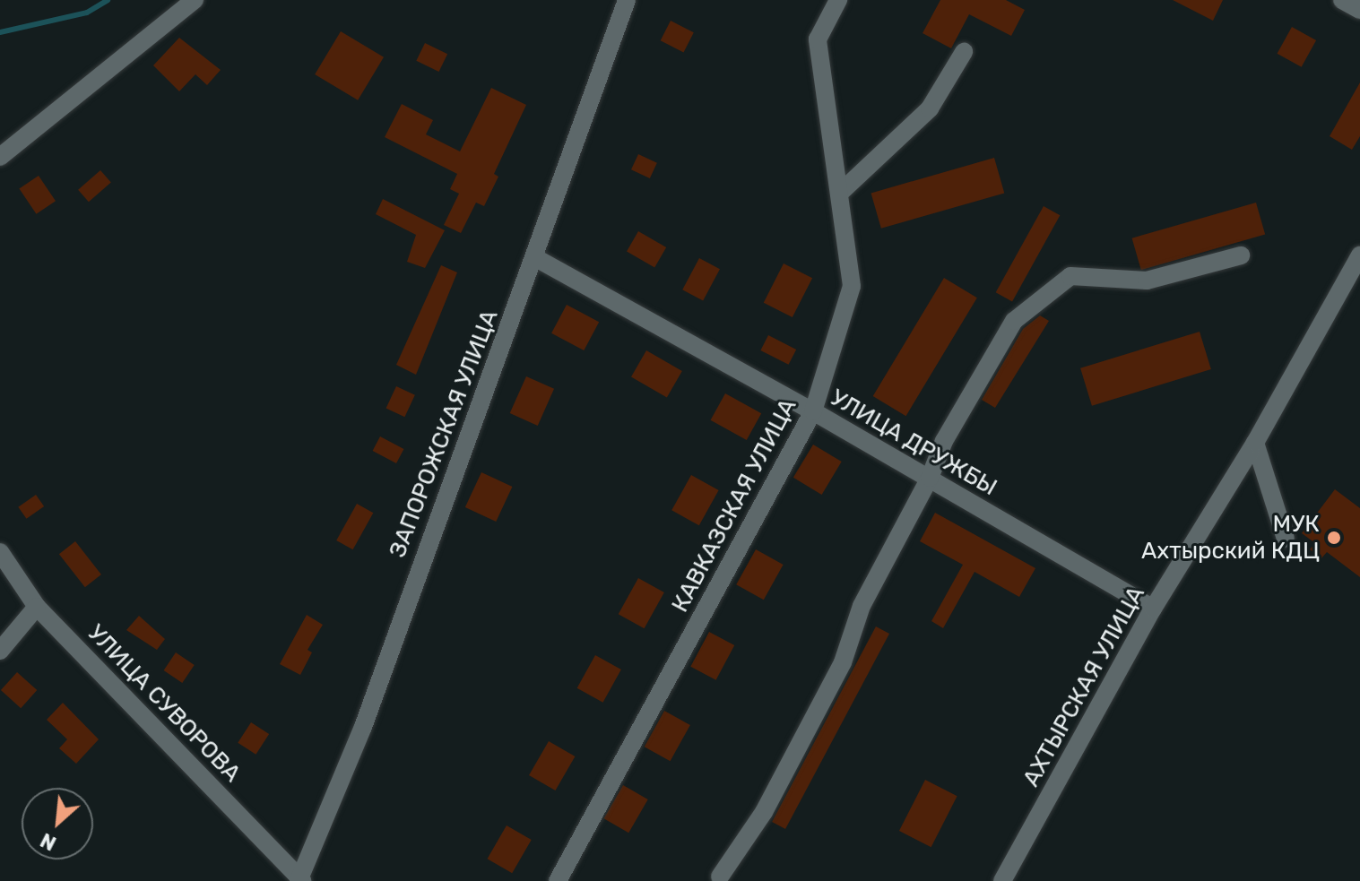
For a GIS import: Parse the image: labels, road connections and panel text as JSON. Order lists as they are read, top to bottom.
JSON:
{
  "streets": {
    "street": [
      "ЗАПОРОЖСКАЯ УЛИЦА",
      "УЛИЦА ДРУЖБЫ",
      "КАВКАЗСКАЯ УЛИЦА",
      "АХТЫРСКАЯ УЛИЦА",
      "УЛИЦА СУВОРОВА"
    ]
  },
  "crossings": [
    ["ЗАПОРОЖСКАЯ УЛИЦА", "УЛИЦА ДРУЖБЫ"],
    ["ЗАПОРОЖСКАЯ УЛИЦА", "УЛИЦА СУВОРОВА"],
    ["УЛИЦА ДРУЖБЫ", "КАВКАЗСКАЯ УЛИЦА"],
    ["УЛИЦА ДРУЖБЫ", "АХТЫРСКАЯ УЛИЦА"]
  ],
  "places": ["МУК Ахтырский КДЦ"],
  "north": "bottom left"
}
